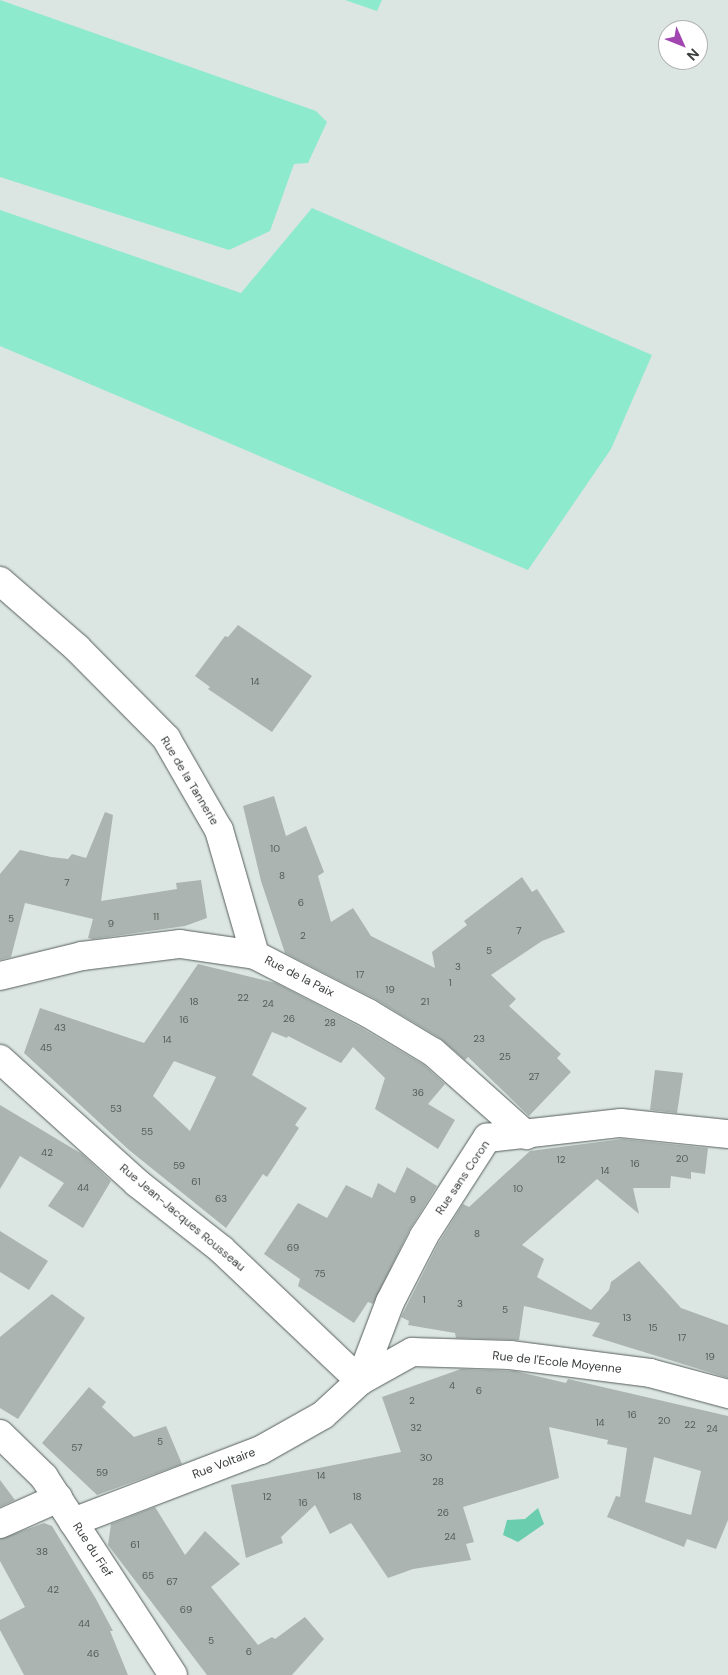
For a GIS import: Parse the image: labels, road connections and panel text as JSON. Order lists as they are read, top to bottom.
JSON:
{
  "streets": {
    "street": [
      "Rue de la Tannerie",
      "Rue de la Paix",
      "Rue sans Coron",
      "Rue Jean-Jacques Rousseau",
      "Rue de l'Ecole Moyenne",
      "Rue Voltaire",
      "Rue du Fief"
    ]
  },
  "crossings": [
    ["Rue de la Tannerie", "Rue de la Paix"],
    ["Rue de la Paix", "Rue sans Coron"],
    ["Rue sans Coron", "Rue Jean-Jacques Rousseau"],
    ["Rue sans Coron", "Rue de l'Ecole Moyenne"],
    ["Rue sans Coron", "Rue Voltaire"],
    ["Rue Jean-Jacques Rousseau", "Rue de l'Ecole Moyenne"],
    ["Rue Jean-Jacques Rousseau", "Rue Voltaire"],
    ["Rue de l'Ecole Moyenne", "Rue Voltaire"],
    ["Rue Voltaire", "Rue du Fief"]
  ],
  "house_numbers": [
    "14",
    "10",
    "8",
    "7",
    "6",
    "11",
    "5",
    "9",
    "7",
    "2",
    "5",
    "3",
    "17",
    "1",
    "19",
    "22",
    "18",
    "21",
    "24",
    "26",
    "16",
    "28",
    "43",
    "23",
    "14",
    "45",
    "25",
    "27",
    "36",
    "53",
    "55",
    "42",
    "20",
    "12",
    "16",
    "59",
    "14",
    "61",
    "44",
    "10",
    "63",
    "9",
    "8",
    "69",
    "75",
    "1",
    "3",
    "5",
    "13",
    "15",
    "17",
    "19",
    "4",
    "6",
    "2",
    "16",
    "20",
    "14",
    "22",
    "32",
    "24",
    "5",
    "57",
    "30",
    "59",
    "14",
    "28",
    "12",
    "18",
    "16",
    "26",
    "24",
    "61",
    "38",
    "65",
    "67",
    "42",
    "69",
    "44",
    "5",
    "6",
    "46"
  ],
  "north": "bottom right"
}
